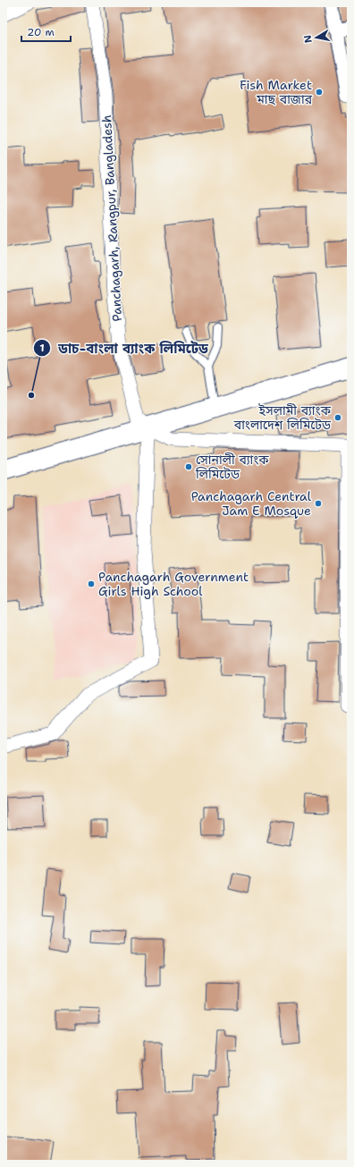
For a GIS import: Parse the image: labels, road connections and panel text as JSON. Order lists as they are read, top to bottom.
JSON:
{
  "streets": {
    "street": ["Panchagarh, Rangpur, Bangladesh"]
  },
  "places": [
    "Fish Market মাছ বাজার",
    "ডাচ-বাংলা ব্যাংক লিমিটেড",
    "ইসলামী ব্যাংক বাংলাদেশ লিমিটেড",
    "সোনালী ব্যাংক লিমিটেড",
    "Panchagarh Central Jam E Mosque",
    "Panchagarh Government Girls High School"
  ],
  "scale_bar": "20 m",
  "north": "left"
}
